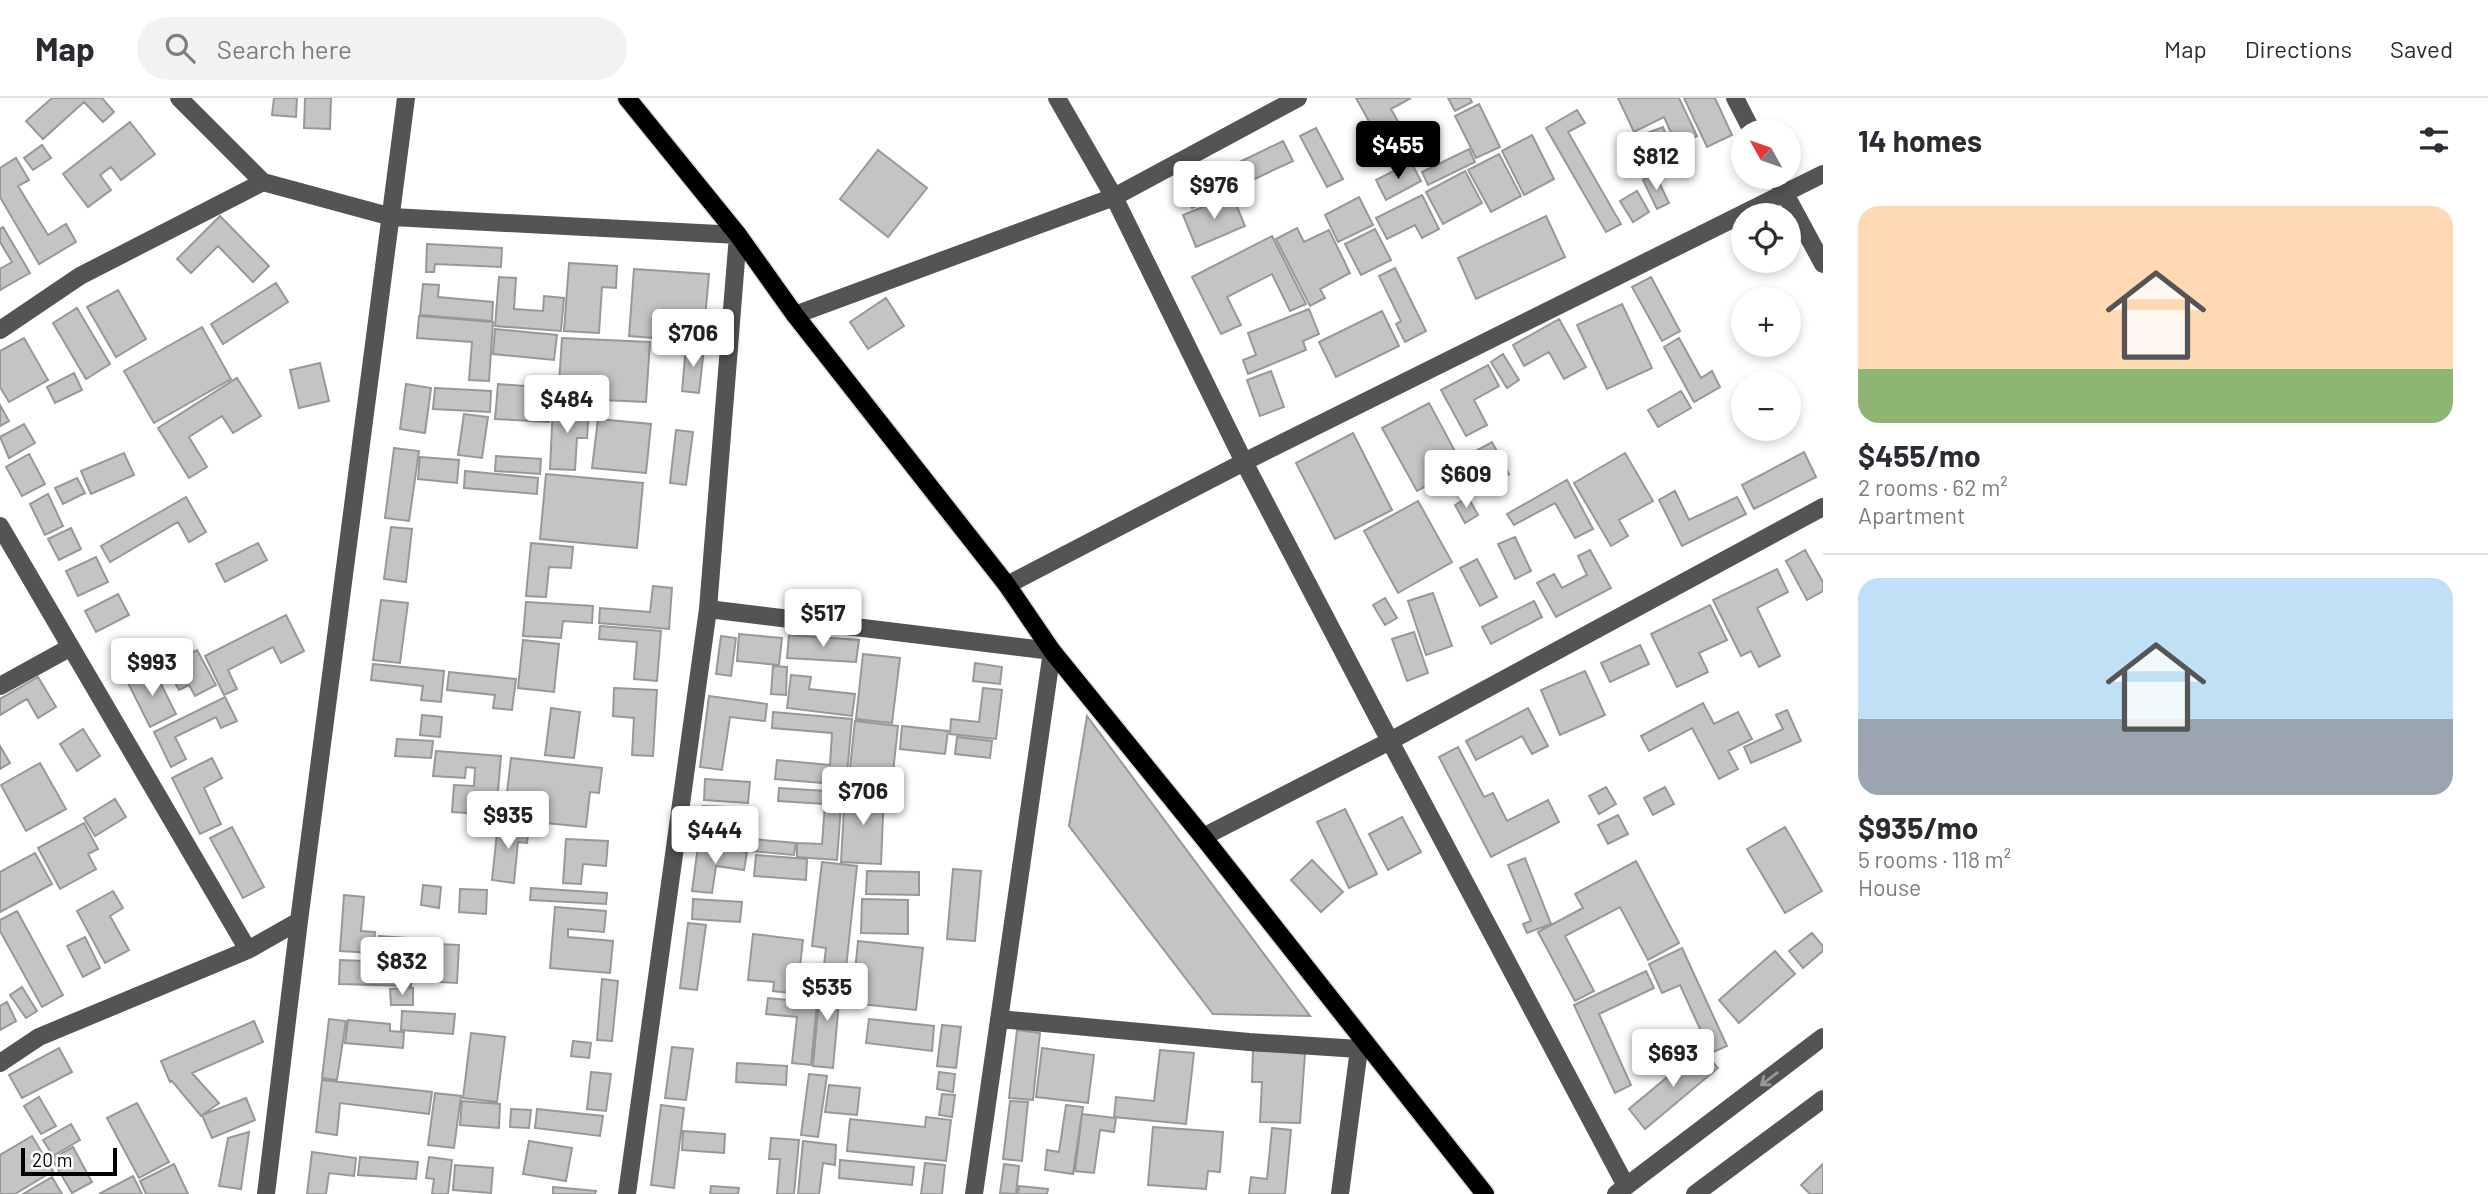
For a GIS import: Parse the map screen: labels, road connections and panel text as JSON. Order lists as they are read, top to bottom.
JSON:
{
  "scale_bar": "20 m",
  "north": "top left",
  "page": {
    "header": "Map",
    "search": "Search here",
    "nav": ["Map", "Directions", "Saved"],
    "heading": "14 homes",
    "map_buttons": ["+", "−"],
    "price": [
      "$455",
      "$812",
      "$976",
      "$706",
      "$484",
      "$609",
      "$517",
      "$993",
      "$706",
      "$935",
      "$444",
      "$832",
      "$535",
      "$693"
    ],
    "list": [
      {
        "name": "$455/mo",
        "note": "2 rooms · 62 m² · Apartment"
      },
      {
        "name": "$935/mo",
        "note": "5 rooms · 118 m² · House"
      }
    ],
    "scale": "20 m"
  }
}
